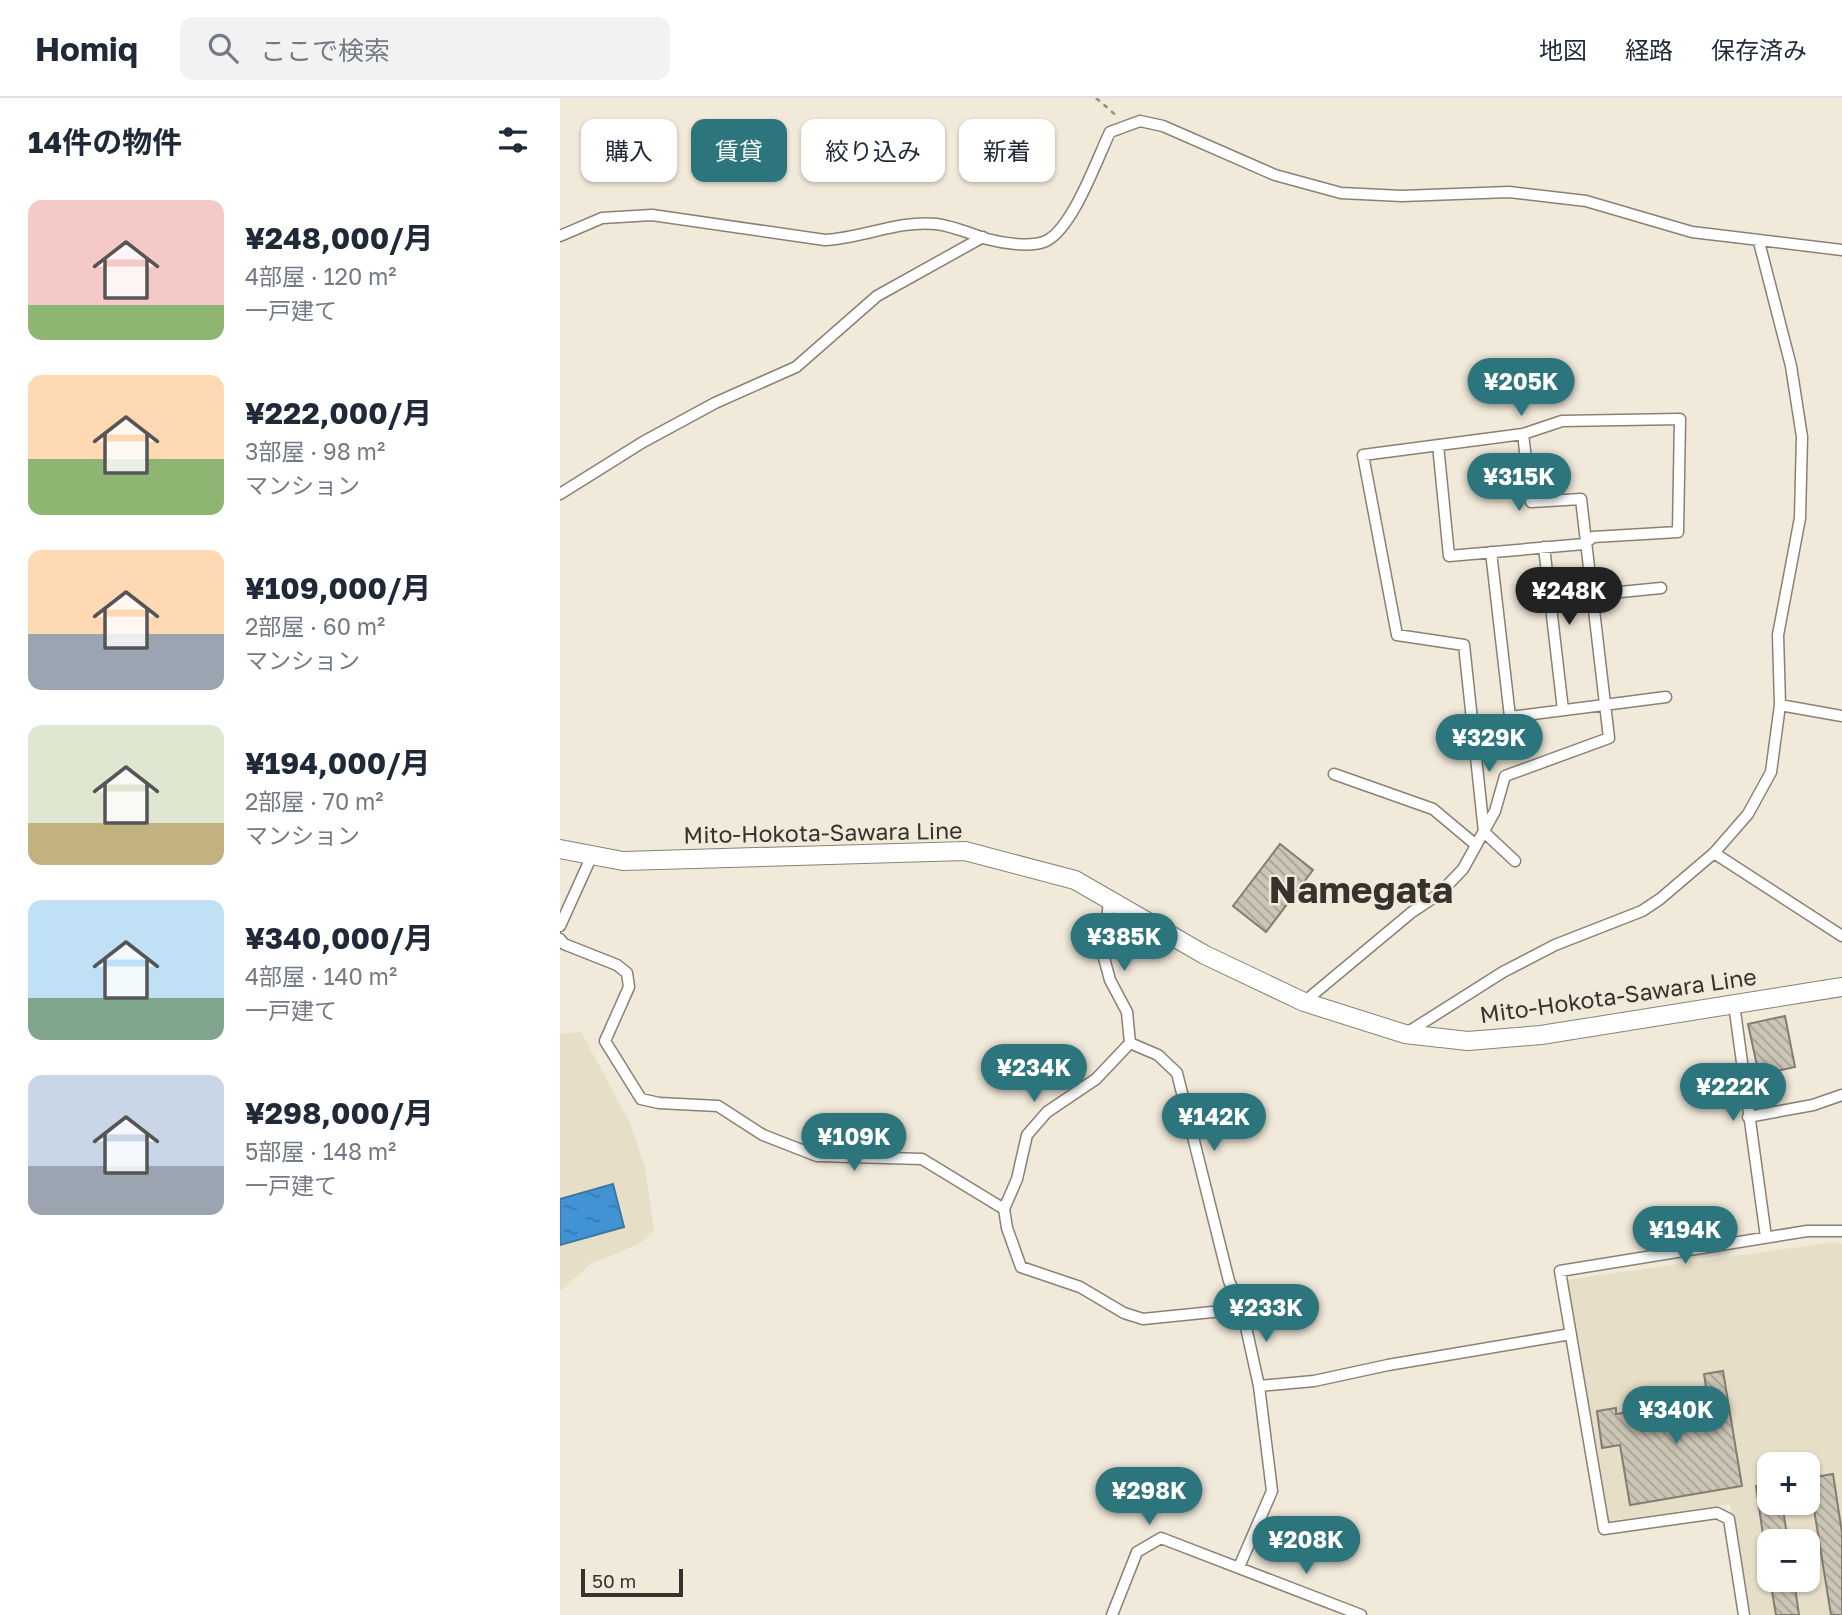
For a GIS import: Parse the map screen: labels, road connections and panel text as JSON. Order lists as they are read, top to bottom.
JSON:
{
  "streets": {
    "main road": ["Mito-Hokota-Sawara Line"]
  },
  "districts": ["Namegata"],
  "scale_bar": "50 m",
  "page": {
    "header": "Homiq",
    "search": "ここで検索",
    "nav": ["地図", "経路", "保存済み"],
    "heading": "14件の物件",
    "chip": [
      "購入",
      "賃貸",
      "絞り込み",
      "新着"
    ],
    "list": [
      {
        "name": "¥248,000/月",
        "note": "4部屋 · 120 m² · 一戸建て"
      },
      {
        "name": "¥222,000/月",
        "note": "3部屋 · 98 m² · マンション"
      },
      {
        "name": "¥109,000/月",
        "note": "2部屋 · 60 m² · マンション"
      },
      {
        "name": "¥194,000/月",
        "note": "2部屋 · 70 m² · マンション"
      },
      {
        "name": "¥340,000/月",
        "note": "4部屋 · 140 m² · 一戸建て"
      },
      {
        "name": "¥298,000/月",
        "note": "5部屋 · 148 m² · 一戸建て"
      }
    ],
    "price": [
      "¥205K",
      "¥315K",
      "¥248K",
      "¥329K",
      "¥385K",
      "¥234K",
      "¥222K",
      "¥142K",
      "¥109K",
      "¥194K",
      "¥233K",
      "¥340K",
      "¥298K",
      "¥208K"
    ],
    "map_buttons": ["+", "−"],
    "scale": "50 m"
  }
}
